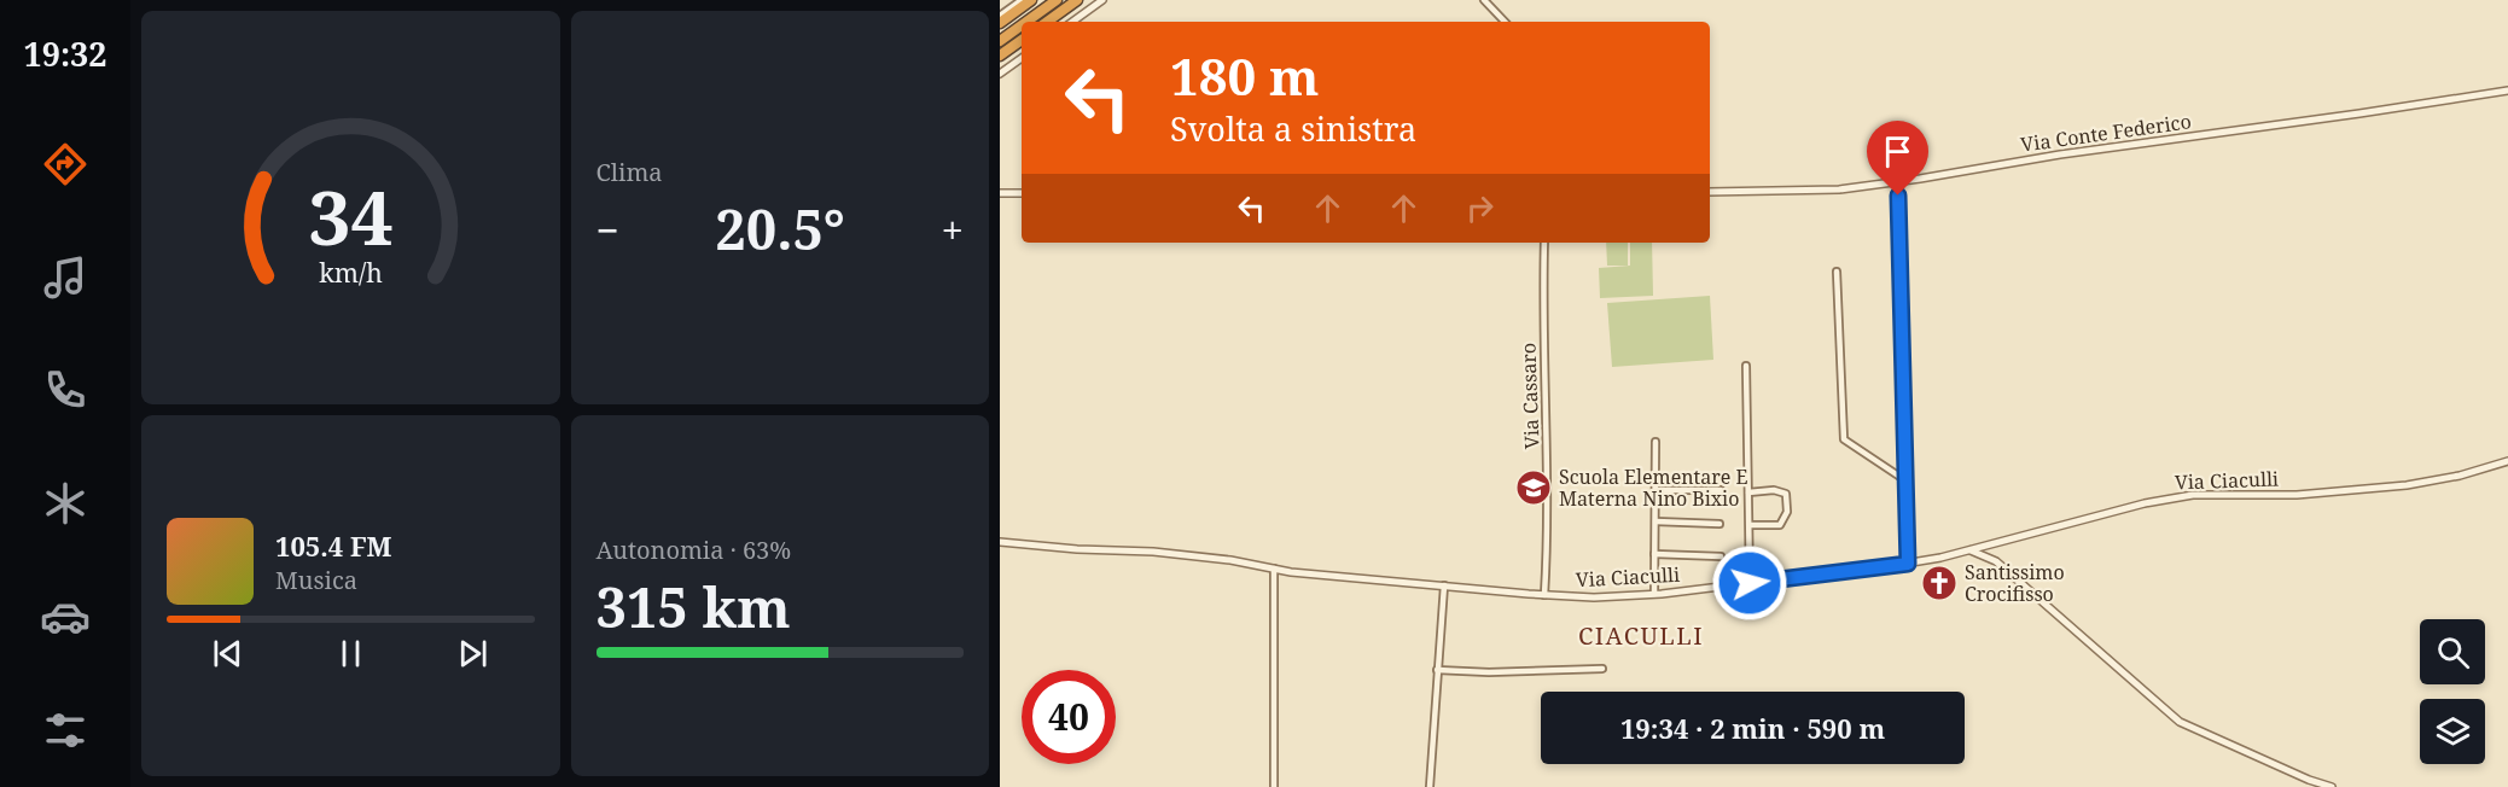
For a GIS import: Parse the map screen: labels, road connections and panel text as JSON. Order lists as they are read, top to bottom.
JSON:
{
  "streets": {
    "street": ["Via Conte Federico", "Via Cassaro", "Via Ciaculli"]
  },
  "crossings": [
    ["Via Cassaro", "Via Ciaculli"]
  ],
  "districts": ["CIACULLI"],
  "places": {
    "school or university": ["Scuola Elementare E Materna Nino Bixio"],
    "church": ["Santissimo Crocifisso"]
  },
  "page": {
    "tabs": "19:32",
    "tile": [
      "Clima",
      ["Autonomia · 63%", "315 km"]
    ],
    "turn": ["180 m", "Svolta a sinistra"],
    "heat": ["−", "20.5°", "+"],
    "song": ["105.4 FM", "Musica"],
    "limit": "40",
    "trip": "19:34 · 2 min · 590 m",
    "gauge": ["34", "km/h"]
  }
}
